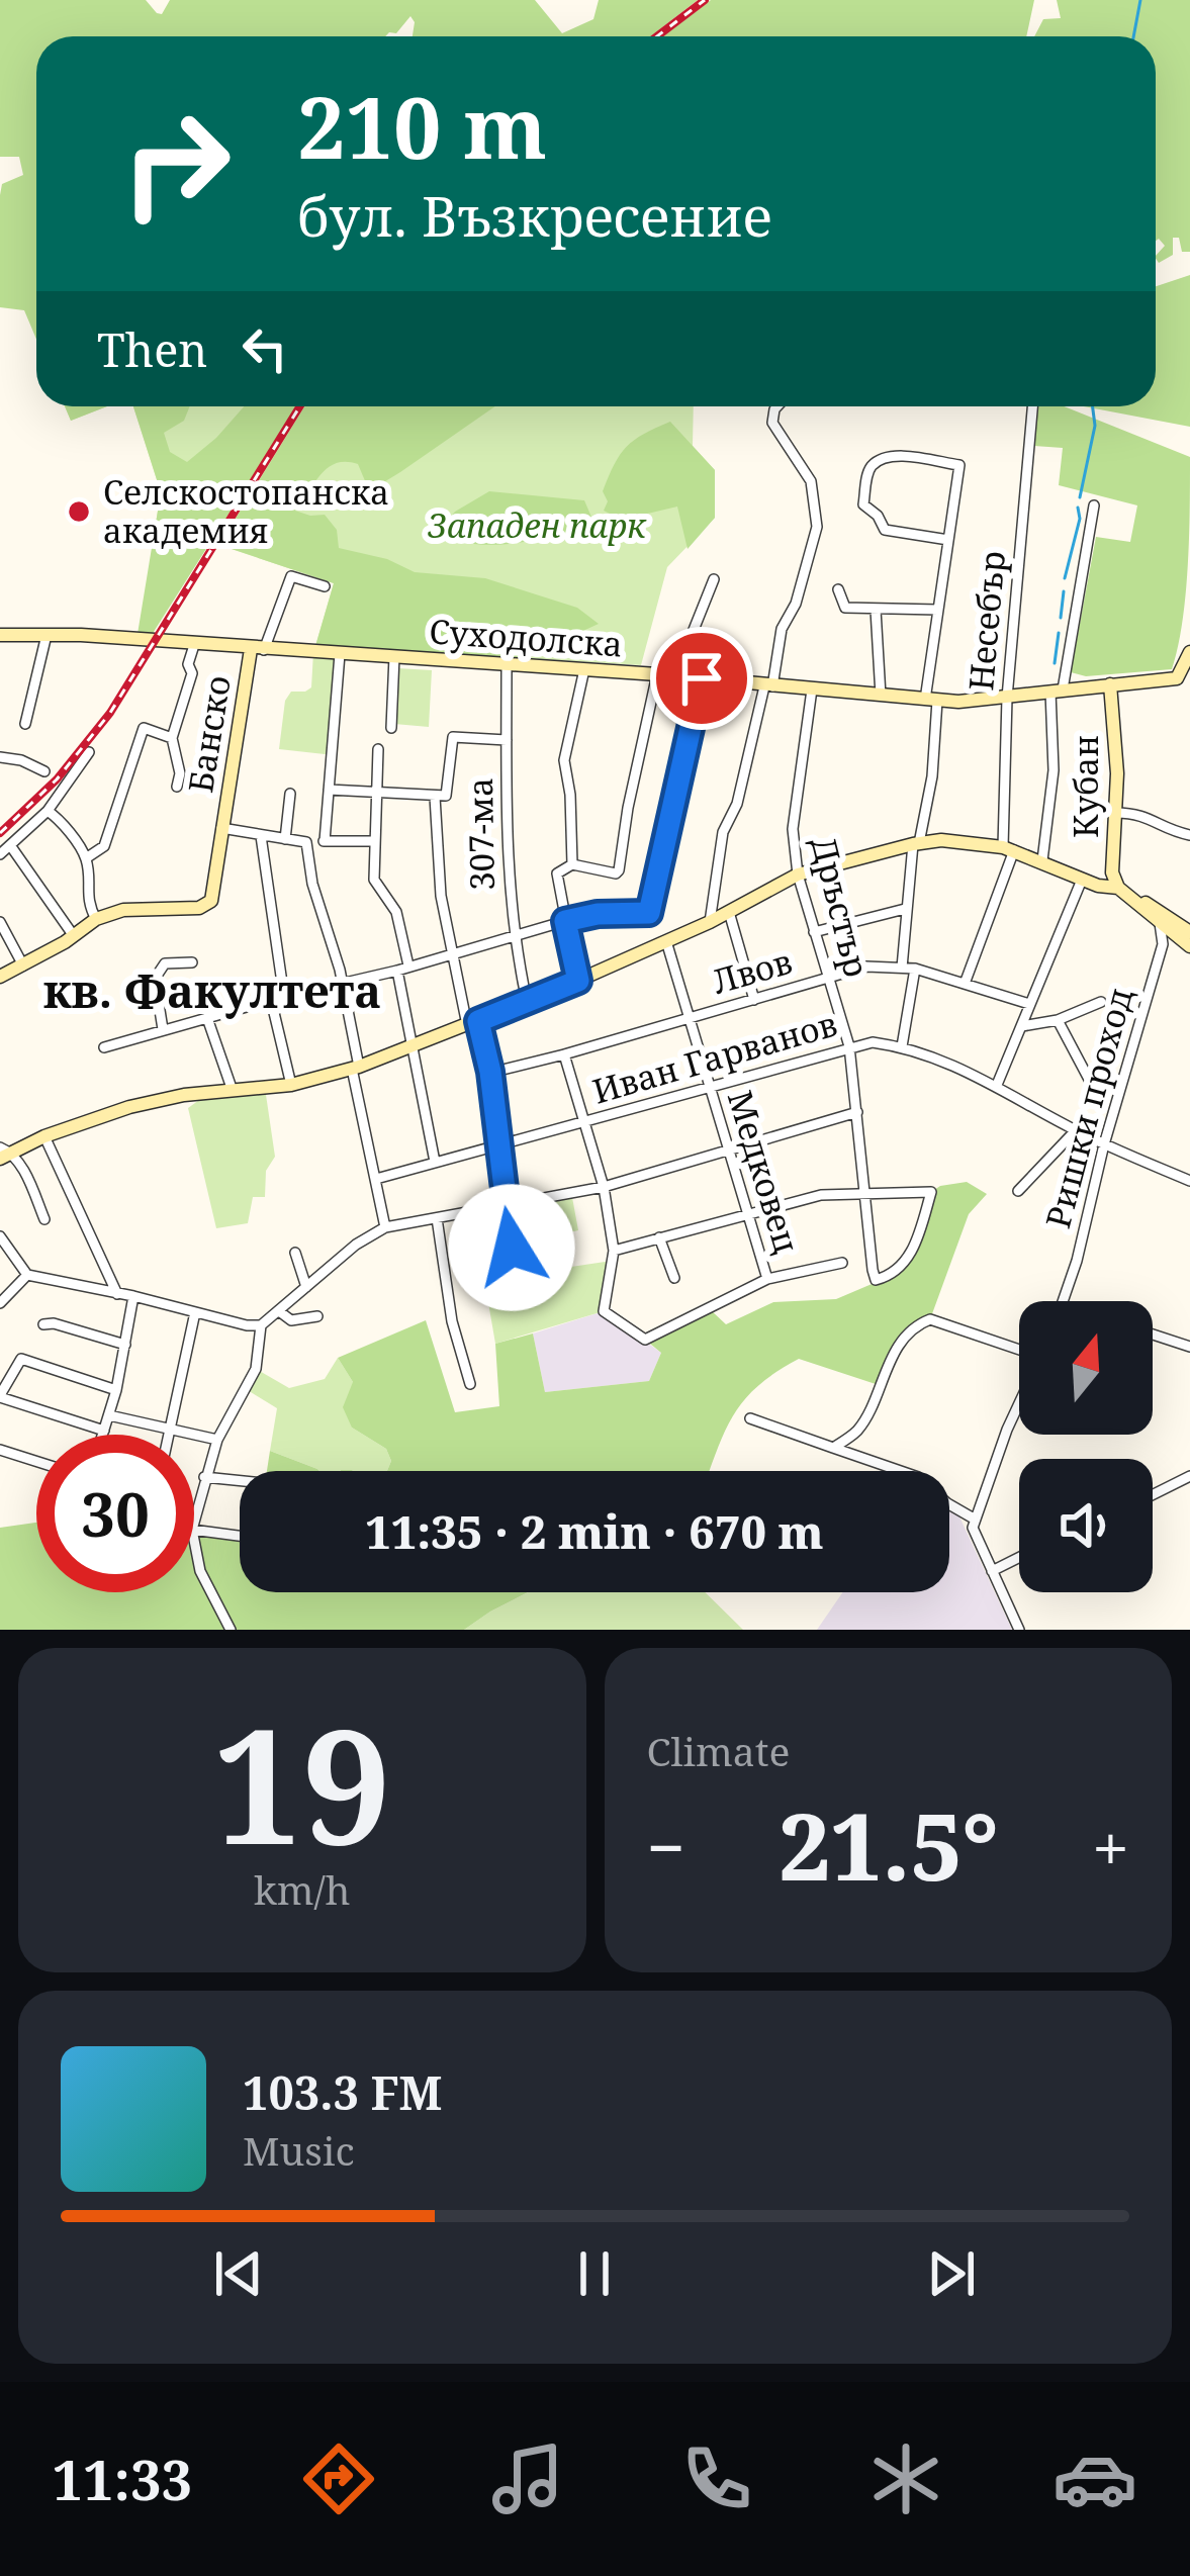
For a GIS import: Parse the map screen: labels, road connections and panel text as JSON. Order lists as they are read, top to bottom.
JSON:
{
  "streets": {
    "street": [
      "Несебър",
      "Суходолска",
      "Банско",
      "Кубан",
      "307-ма",
      "Дръстър",
      "Лвов",
      "Иван Гарванов",
      "Ришки проход",
      "Медковец"
    ]
  },
  "crossings": [
    ["Несебър", "Суходолска"],
    ["Несебър", "Лвов"],
    ["Суходолска", "Банско"],
    ["Суходолска", "Кубан"],
    ["Суходолска", "307-ма"],
    ["Суходолска", "Дръстър"],
    ["Дръстър", "Лвов"],
    ["Дръстър", "Иван Гарванов"],
    ["Лвов", "Медковец"],
    ["Иван Гарванов", "Ришки проход"],
    ["Иван Гарванов", "Медковец"]
  ],
  "districts": ["кв. Факултета"],
  "parks": ["Западен парк"],
  "places": ["Селскостопанска академия"],
  "north": "top",
  "page": {
    "turn": ["210 m", "бул. Възкресение"],
    "then": "Then",
    "limit": "30",
    "trip": "11:35 · 2 min · 670 m",
    "tile": [
      ["19", "km/h"],
      "Climate"
    ],
    "heat": ["−", "21.5°", "+"],
    "song": ["103.3 FM", "Music"],
    "tabs": "11:33"
  }
}
